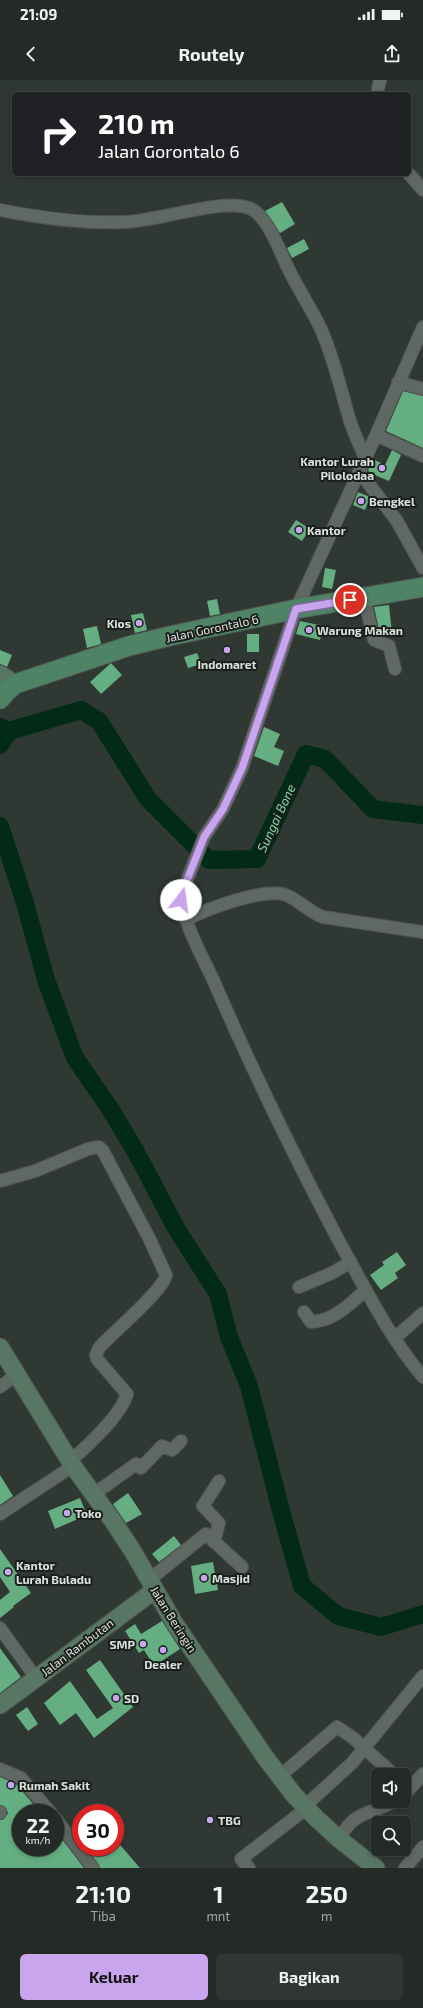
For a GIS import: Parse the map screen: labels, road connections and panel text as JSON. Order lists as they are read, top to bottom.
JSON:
{
  "streets": {
    "main road": ["Jalan Gorontalo 6"],
    "street": ["Jalan Beringin", "Jalan Rambutan"]
  },
  "crossings": [
    ["Jalan Beringin", "Jalan Rambutan"]
  ],
  "water": ["Sungai Bone"],
  "places": [
    "Kantor Lurah Pilolodaa",
    "Bengkel",
    "Kantor",
    "Kios",
    "Warung Makan",
    "Indomaret",
    "Toko",
    "Kantor Lurah Buladu",
    "Masjid",
    "SMP",
    "Dealer",
    "SD",
    "Rumah Sakit",
    "TBG"
  ],
  "page": {
    "status": "21:09",
    "header": "Routely",
    "turn": ["210 m", "Jalan Gorontalo 6"],
    "speed": "22 km/h",
    "limit": "30",
    "eta": [
      "21:10",
      "Tiba",
      "1",
      "mnt",
      "250",
      "m"
    ],
    "buttons": ["Keluar", "Bagikan"]
  }
}
